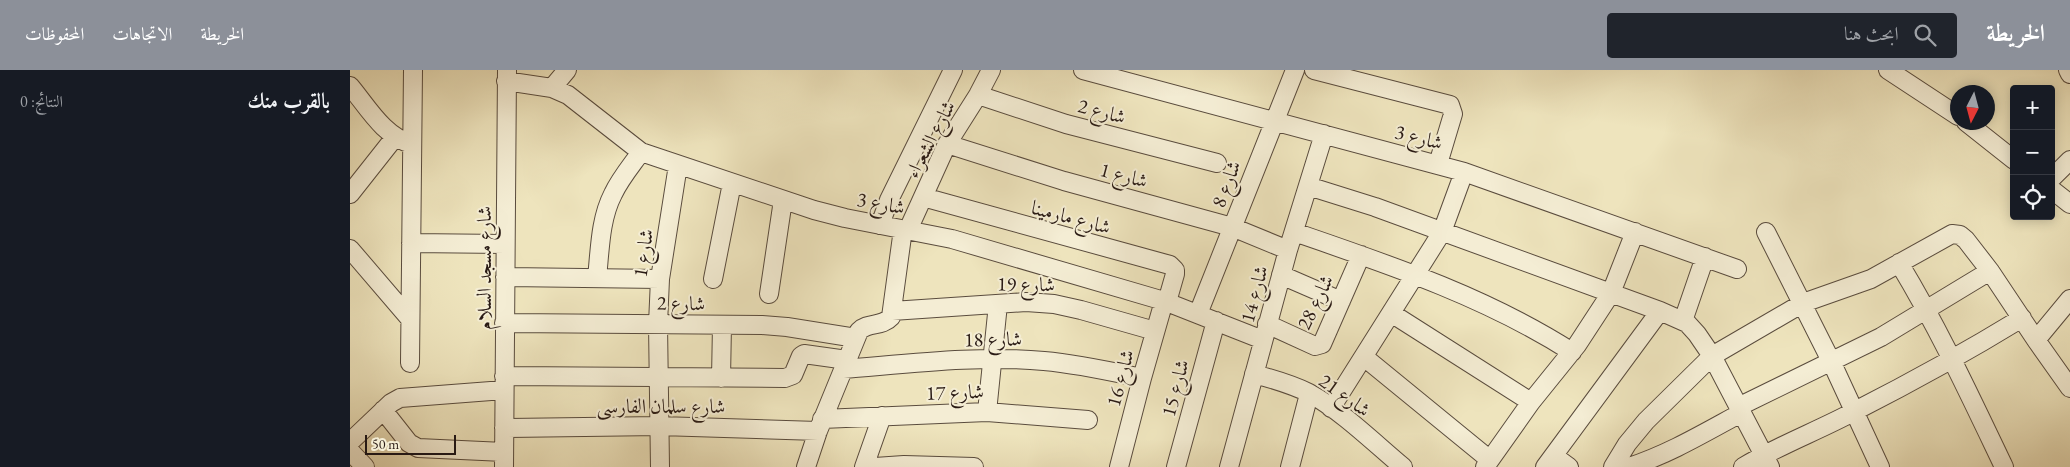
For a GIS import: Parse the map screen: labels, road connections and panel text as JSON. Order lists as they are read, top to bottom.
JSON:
{
  "streets": {
    "street": [
      "شارع 2",
      "شارع 3",
      "شارع الشعراء",
      "شارع 1",
      "شارع 8",
      "شارع مارمينا",
      "شارع مسجد السلام",
      "شارع 19",
      "شارع 14",
      "شارع 28",
      "شارع 18",
      "شارع 16",
      "شارع 15",
      "شارع 17",
      "شارع 21",
      "شارع سلمان الفارسى"
    ]
  },
  "crossings": [
    ["شارع 2", "شارع الشعراء"],
    ["شارع 2", "شارع 1"],
    ["شارع 2", "شارع مسجد السلام"],
    ["شارع 3", "شارع الشعراء"],
    ["شارع 3", "شارع 1"],
    ["شارع 3", "شارع 8"],
    ["شارع 3", "شارع مارمينا"],
    ["شارع 3", "شارع مسجد السلام"],
    ["شارع 3", "شارع 14"],
    ["شارع 3", "شارع 28"],
    ["شارع 3", "شارع 16"],
    ["شارع 3", "شارع 15"],
    ["شارع الشعراء", "شارع 1"],
    ["شارع الشعراء", "شارع مارمينا"],
    ["شارع 1", "شارع 8"],
    ["شارع 1", "شارع 14"],
    ["شارع 1", "شارع سلمان الفارسى"],
    ["شارع مارمينا", "شارع 16"],
    ["شارع مسجد السلام", "شارع سلمان الفارسى"],
    ["شارع 19", "شارع 16"],
    ["شارع 14", "شارع 28"],
    ["شارع 14", "شارع 21"],
    ["شارع 18", "شارع 16"],
    ["شارع 17", "شارع سلمان الفارسى"]
  ],
  "scale_bar": "50 m",
  "north": "bottom",
  "page": {
    "header": "الخريطة",
    "search": "ابحث هنا",
    "nav": ["الخريطة", "الاتجاهات", "المحفوظات"],
    "heading": ["بالقرب منك", "النتائج: 0"],
    "map_buttons": ["+", "−"],
    "scale": "50 m"
  }
}
